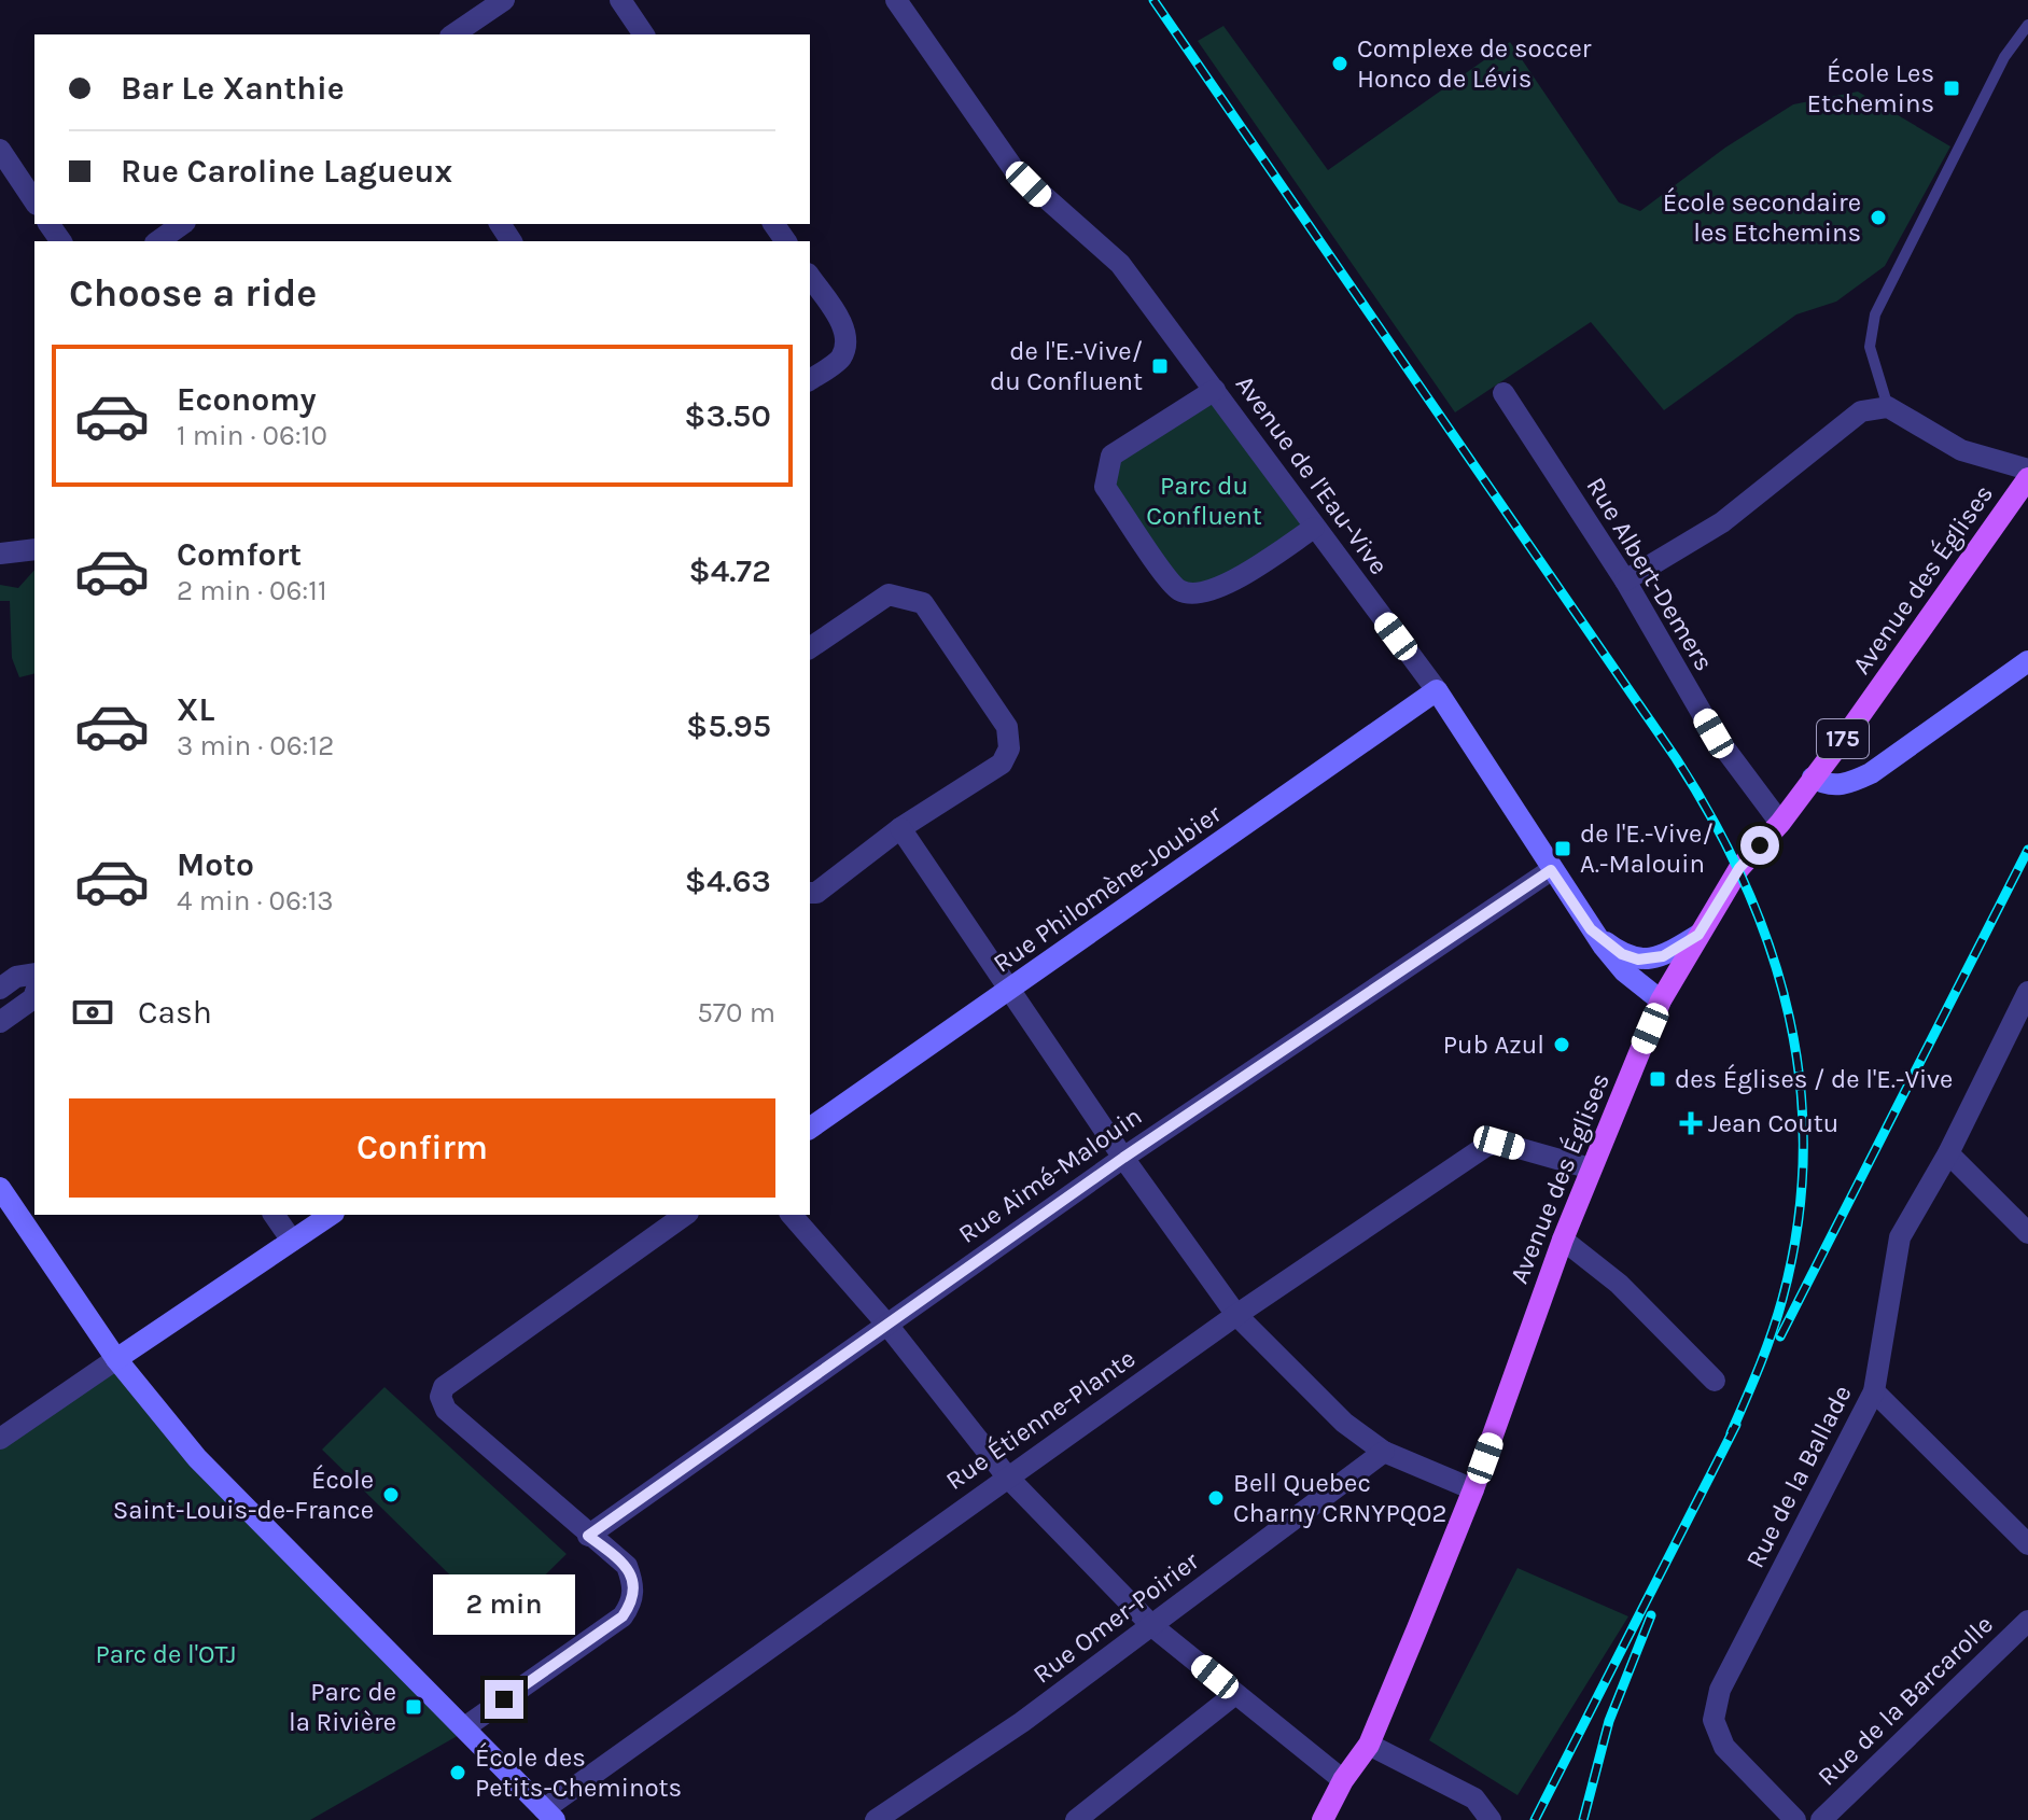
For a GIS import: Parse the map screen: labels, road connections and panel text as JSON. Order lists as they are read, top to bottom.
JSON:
{
  "streets": {
    "main road": ["Avenue des Églises", "175"],
    "street": [
      "Avenue de l'Eau-Vive",
      "Rue Albert-Demers",
      "Rue Philomène-Joubier",
      "Rue Aimé-Malouin",
      "Rue Étienne-Plante",
      "Rue de la Ballade",
      "Rue Omer-Poirier",
      "Rue de la Barcarolle"
    ]
  },
  "crossings": [
    ["Avenue de l'Eau-Vive", "Avenue des Églises"],
    ["Avenue de l'Eau-Vive", "Rue Philomène-Joubier"],
    ["Avenue de l'Eau-Vive", "Rue Aimé-Malouin"],
    ["Rue Albert-Demers", "Avenue des Églises"],
    ["Avenue des Églises", "Rue Étienne-Plante"]
  ],
  "parks": ["Parc du Confluent", "Parc de l'OTJ"],
  "places": {
    "other": [
      "Complexe de soccer Honco de Lévis",
      "École secondaire les Etchemins",
      "Pub Azul",
      "École Saint-Louis-de-France",
      "Bell Quebec Charny CRNYPQ02",
      "École des Petits-Cheminots"
    ],
    "transit": [
      "École Les Etchemins",
      "de l'E.-Vive/ du Confluent",
      "de l'E.-Vive/ A.-Malouin",
      "des Églises / de l'E.-Vive",
      "Parc de la Rivière"
    ],
    "health": ["Jean Coutu"]
  },
  "page": {
    "banner": ["Bar Le Xanthie", "Rue Caroline Lagueux"],
    "heading": "Choose a ride",
    "list": [
      {
        "name": "Economy",
        "note": "1 min · 06:10",
        "value": "$3.50"
      },
      {
        "name": "Comfort",
        "note": "2 min · 06:11",
        "value": "$4.72"
      },
      {
        "name": "XL",
        "note": "3 min · 06:12",
        "value": "$5.95"
      },
      {
        "name": "Moto",
        "note": "4 min · 06:13",
        "value": "$4.63"
      }
    ],
    "pay": ["Cash", "570 m"],
    "buttons": "Confirm",
    "bubble": "2 min"
  }
}
